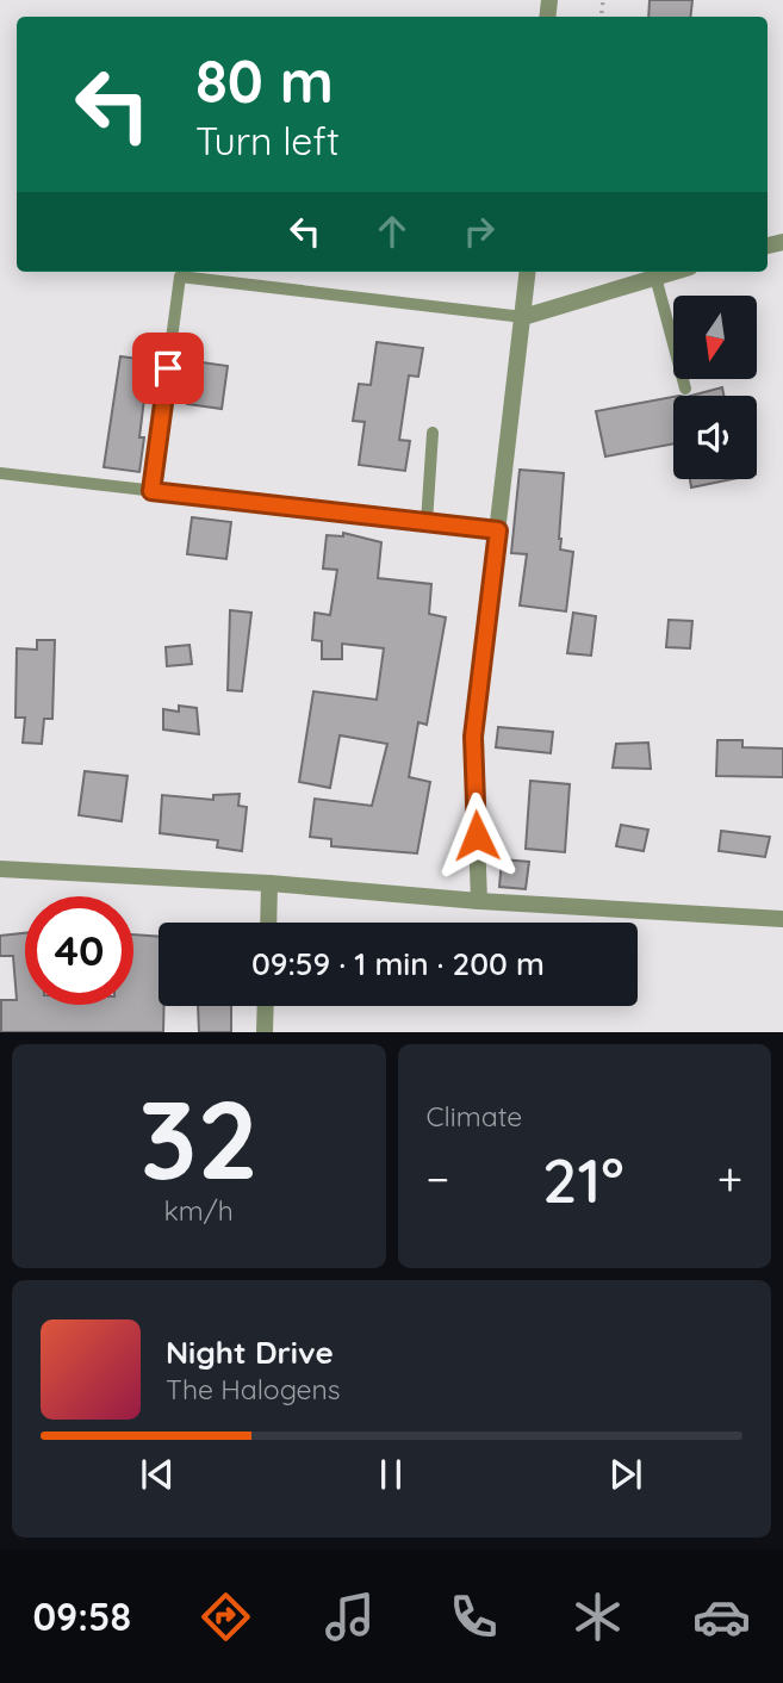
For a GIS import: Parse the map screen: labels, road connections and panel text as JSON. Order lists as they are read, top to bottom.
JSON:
{
  "north": "bottom",
  "page": {
    "turn": ["80 m", "Turn left"],
    "limit": "40",
    "trip": "09:59 · 1 min · 200 m",
    "tile": [
      ["32", "km/h"],
      "Climate"
    ],
    "heat": ["−", "21°", "+"],
    "song": ["Night Drive", "The Halogens"],
    "tabs": "09:58"
  }
}
